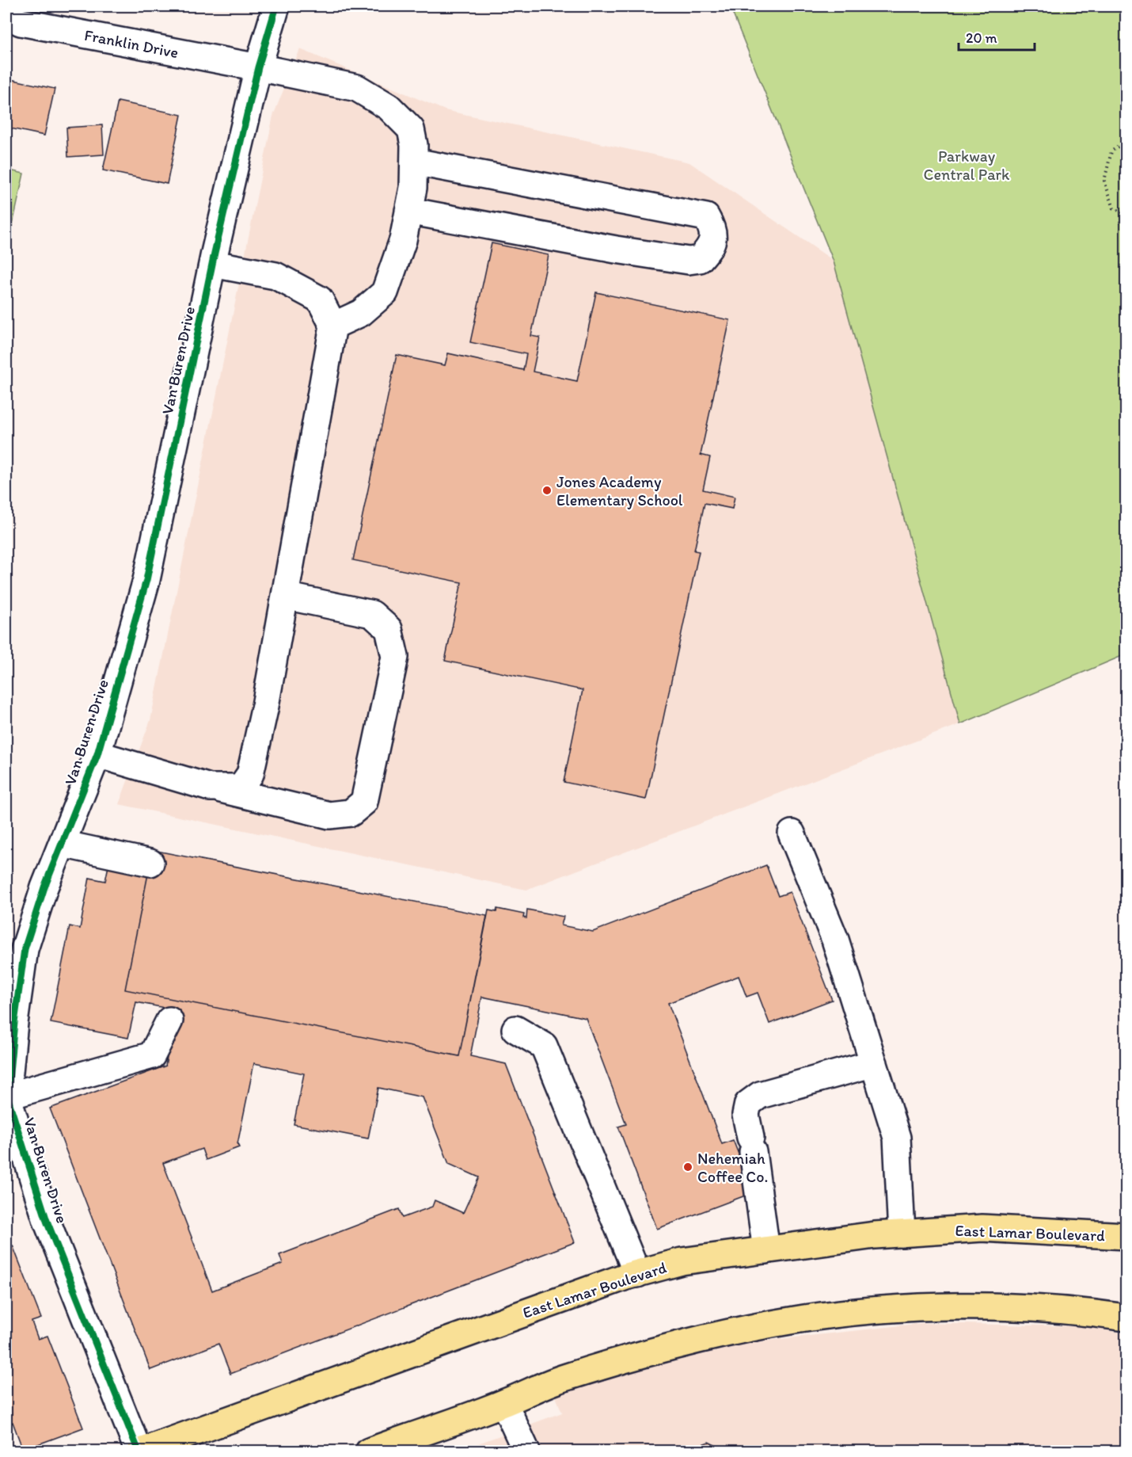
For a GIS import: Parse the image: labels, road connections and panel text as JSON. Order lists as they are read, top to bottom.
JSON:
{
  "streets": {
    "main road": ["East Lamar Boulevard"],
    "street": ["Franklin Drive", "Van Buren Drive"]
  },
  "crossings": [
    ["Franklin Drive", "Van Buren Drive"],
    ["Van Buren Drive", "East Lamar Boulevard"]
  ],
  "parks": ["Parkway Central Park"],
  "places": ["Jones Academy Elementary School", "Nehemiah Coffee Co."],
  "scale_bar": "20 m"
}
